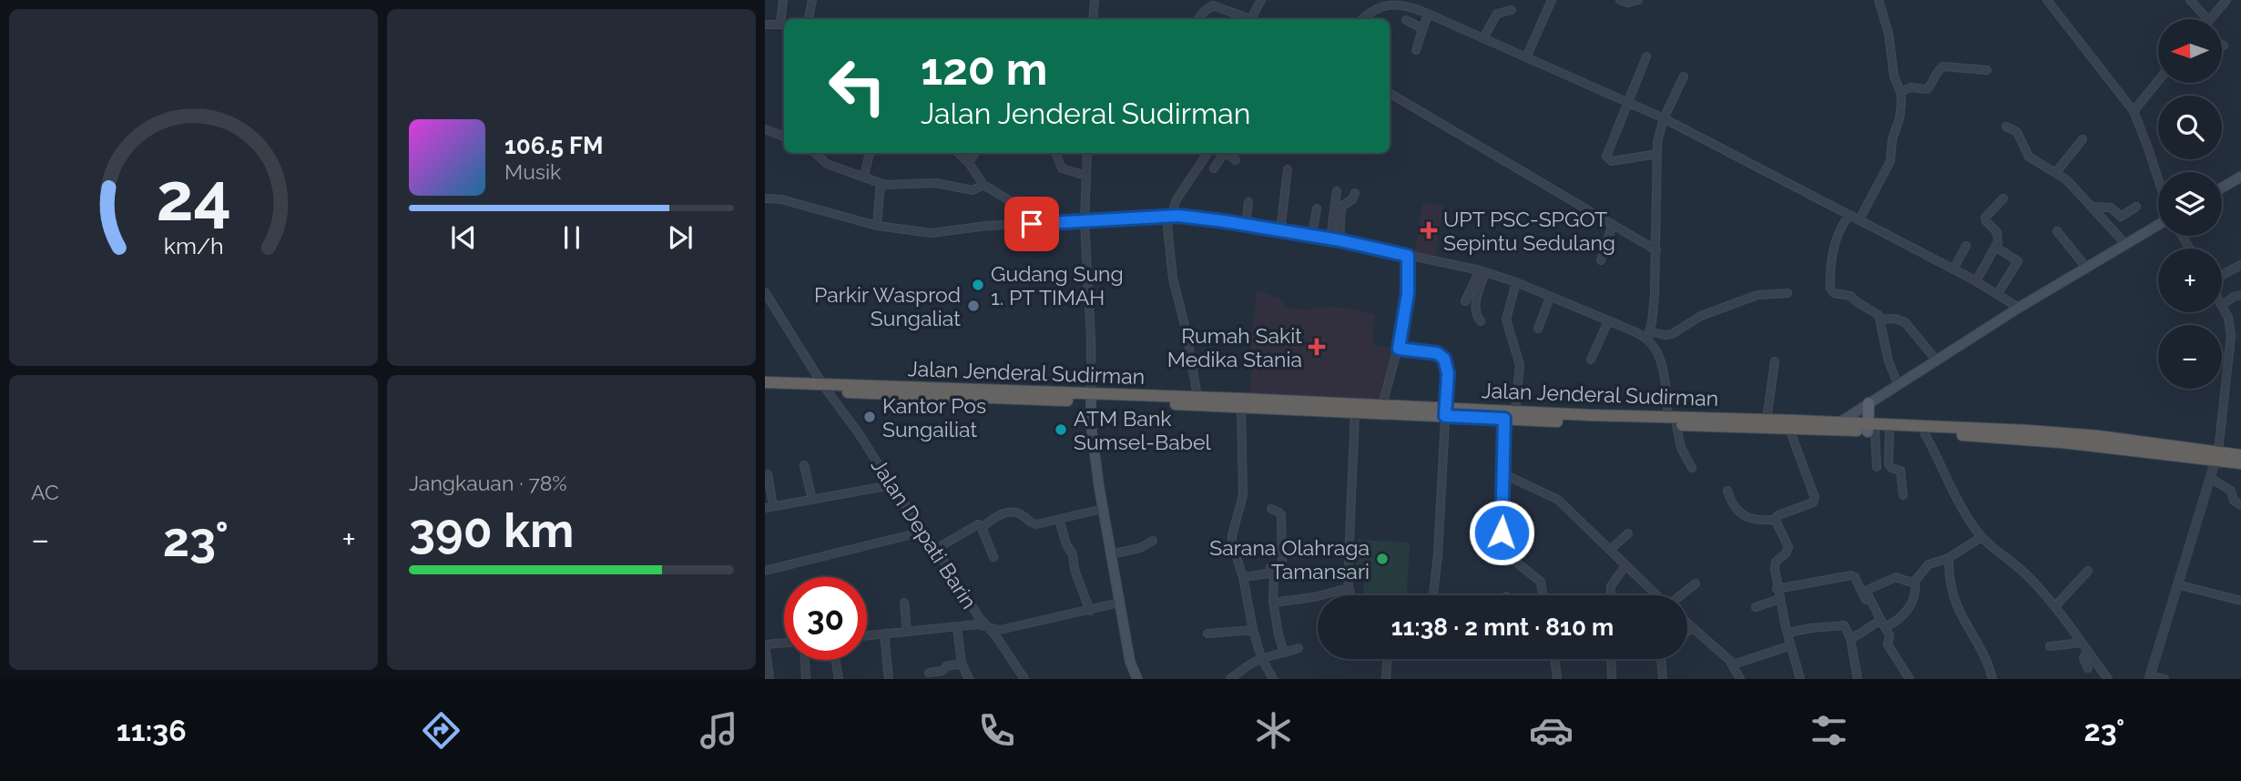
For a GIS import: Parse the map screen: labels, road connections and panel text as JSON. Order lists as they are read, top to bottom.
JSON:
{
  "streets": {
    "highway": ["Jalan Jenderal Sudirman"],
    "street": ["Jalan Depati Barin"]
  },
  "crossings": [
    ["Jalan Jenderal Sudirman", "Jalan Depati Barin"]
  ],
  "places": {
    "health": ["UPT PSC-SPGOT Sepintu Sedulang", "Rumah Sakit Medika Stania"],
    "other": [
      "Gudang Sung 1. PT TIMAH",
      "Parkir Wasprod Sungaliat",
      "Kantor Pos Sungailiat",
      "ATM Bank Sumsel-Babel",
      "Sarana Olahraga Tamansari"
    ]
  },
  "north": "left",
  "page": {
    "map_buttons": ["+", "−"],
    "turn": ["120 m", "Jalan Jenderal Sudirman"],
    "song": ["106.5 FM", "Musik"],
    "tile": [
      "AC",
      ["Jangkauan · 78%", "390 km"]
    ],
    "heat": ["−", "23°", "+"],
    "limit": "30",
    "trip": "11:38 · 2 mnt · 810 m",
    "tabs": ["11:36", "23°"],
    "gauge": ["24", "km/h"]
  }
}
